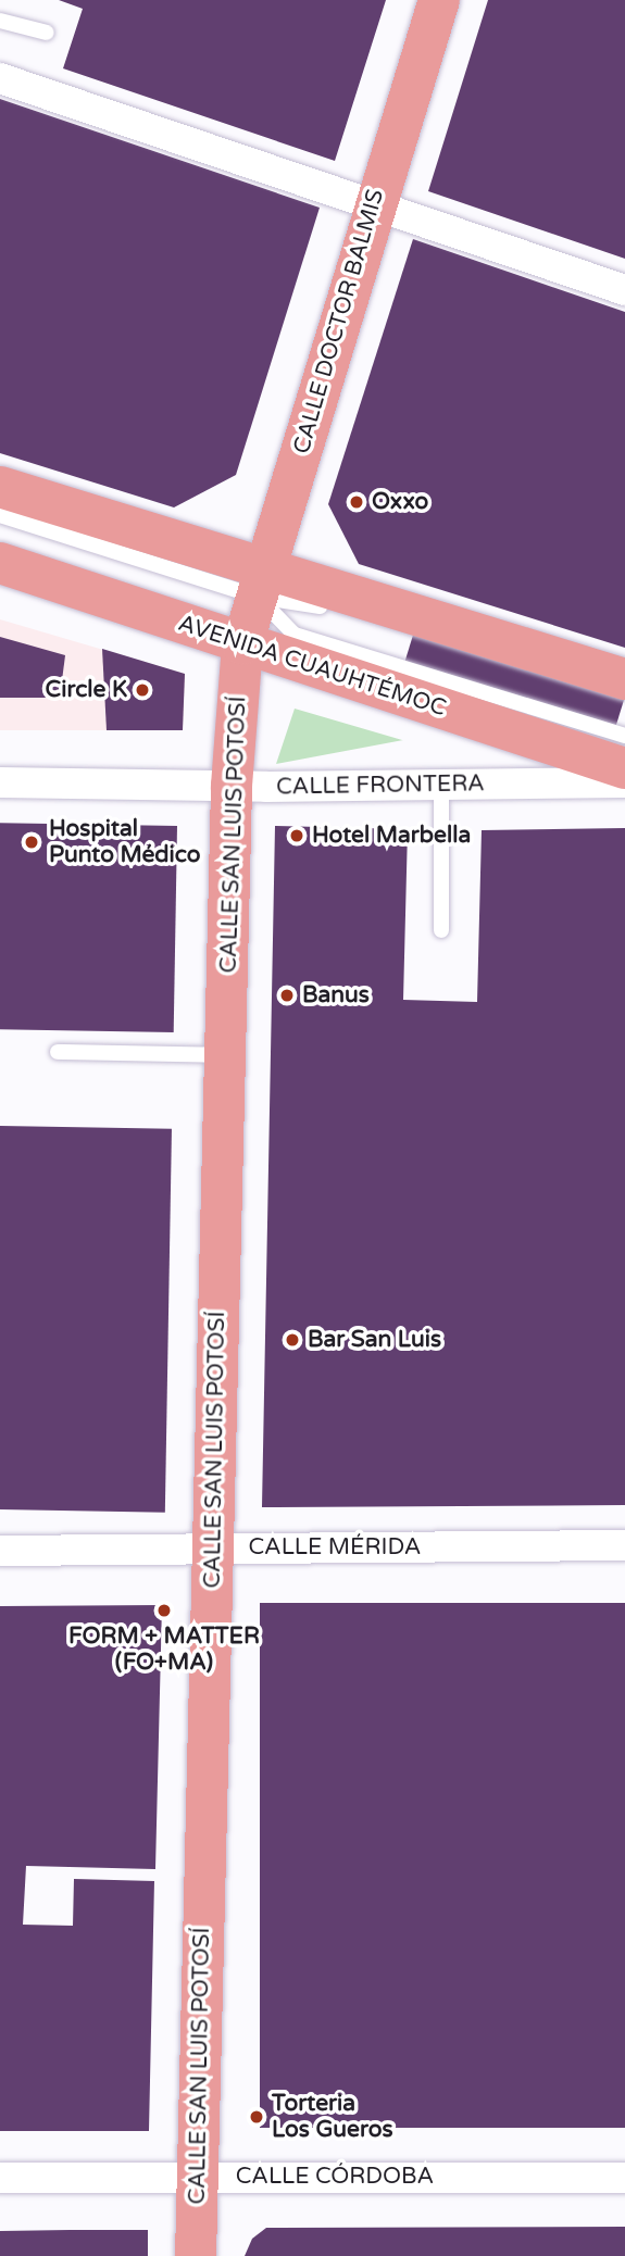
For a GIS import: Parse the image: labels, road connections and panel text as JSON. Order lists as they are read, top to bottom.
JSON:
{
  "streets": {
    "main road": ["CALLE DOCTOR BALMIS", "AVENIDA CUAUHTÉMOC", "CALLE SAN LUIS POTOSÍ"],
    "street": ["CALLE FRONTERA", "CALLE MÉRIDA", "CALLE CÓRDOBA"]
  },
  "crossings": [
    ["CALLE DOCTOR BALMIS", "AVENIDA CUAUHTÉMOC"],
    ["CALLE DOCTOR BALMIS", "CALLE SAN LUIS POTOSÍ"],
    ["AVENIDA CUAUHTÉMOC", "CALLE SAN LUIS POTOSÍ"],
    ["CALLE FRONTERA", "CALLE SAN LUIS POTOSÍ"],
    ["CALLE SAN LUIS POTOSÍ", "CALLE MÉRIDA"],
    ["CALLE SAN LUIS POTOSÍ", "CALLE CÓRDOBA"]
  ],
  "places": [
    "Oxxo",
    "Circle K",
    "Hotel Marbella",
    "Hospital Punto Médico",
    "Banus",
    "Bar San Luis",
    "FORM + MATTER (FO+MA)",
    "Torteria Los Gueros"
  ]
}
